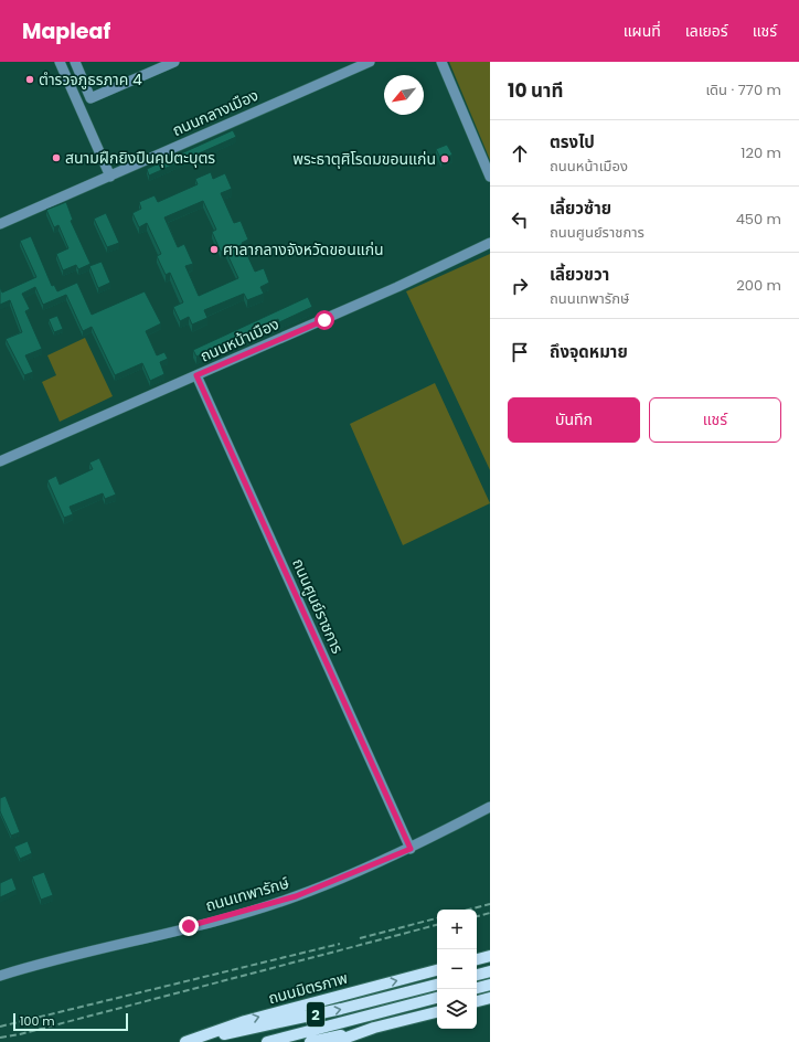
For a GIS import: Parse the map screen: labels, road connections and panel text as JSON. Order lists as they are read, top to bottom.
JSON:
{
  "streets": {
    "main road": ["ถนนมิตรภาพ", "2"],
    "street": [
      "ถนนกลางเมือง",
      "ถนนหน้าเมือง",
      "ถนนศูนย์ราชการ",
      "ถนนเทพารักษ์"
    ]
  },
  "crossings": [
    ["ถนนหน้าเมือง", "ถนนศูนย์ราชการ"],
    ["ถนนศูนย์ราชการ", "ถนนเทพารักษ์"]
  ],
  "places": [
    "ตำรวจภูธรภาค 4",
    "สนามฝึกยิงปืนคุปตะบุตร",
    "พระธาตุศิโรดมขอนแก่น",
    "ศาลากลางจังหวัดขอนแก่น"
  ],
  "scale_bar": "100 m",
  "north": "bottom left",
  "page": {
    "header": "Mapleaf",
    "nav": ["แผนที่", "เลเยอร์", "แชร์"],
    "heading": ["10 นาที", "เดิน · 770 m"],
    "list": [
      ["ตรงไป", "ถนนหน้าเมือง", "120 m"],
      ["เลี้ยวซ้าย", "ถนนศูนย์ราชการ", "450 m"],
      ["เลี้ยวขวา", "ถนนเทพารักษ์", "200 m"],
      "ถึงจุดหมาย"
    ],
    "buttons": ["บันทึก", "แชร์"],
    "map_buttons": ["+", "−"],
    "scale": "100 m"
  }
}
